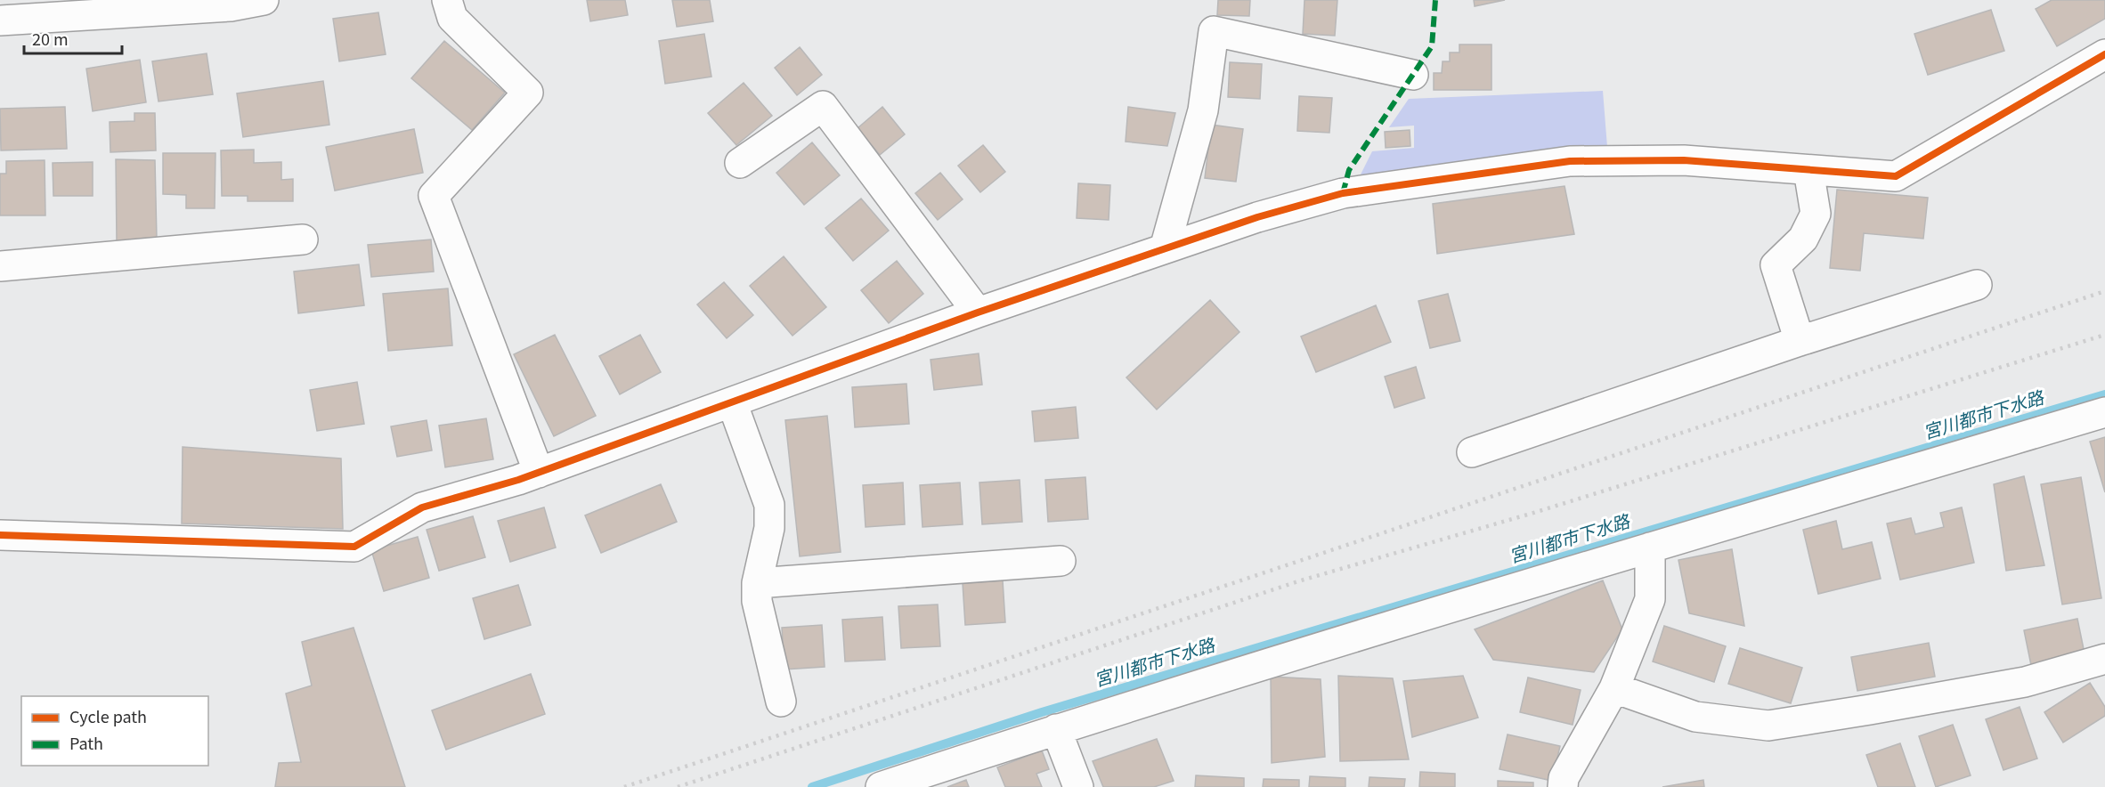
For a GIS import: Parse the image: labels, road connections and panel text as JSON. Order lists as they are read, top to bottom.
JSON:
{
  "water": ["宮川都市下水路"],
  "legend": ["Cycle path", "Path"],
  "scale_bar": "20 m"
}
